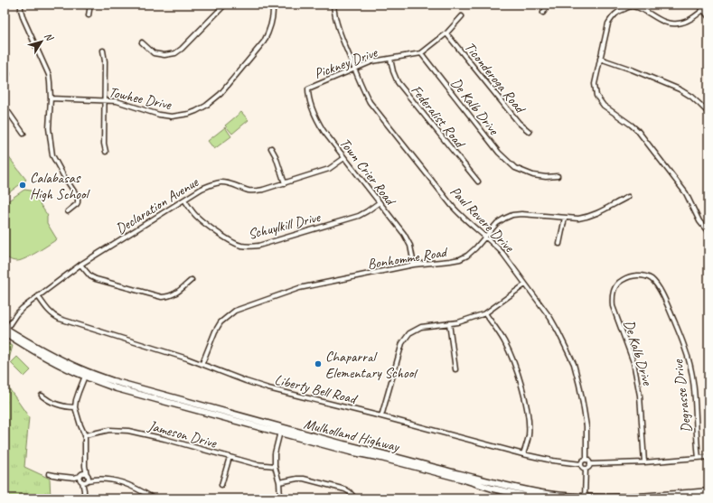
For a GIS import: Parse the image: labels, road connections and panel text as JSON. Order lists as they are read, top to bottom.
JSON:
{
  "streets": {
    "main road": ["Mulholland Highway"],
    "street": [
      "Pickney Drive",
      "Ticonderoga Road",
      "Towhee Drive",
      "De Kalb Drive",
      "Federalist Road",
      "Town Crier Road",
      "Declaration Avenue",
      "Paul Revere Drive",
      "Schuylkill Drive",
      "Bonhomme Road",
      "Liberty Bell Road",
      "Degrasse Drive",
      "Jameson Drive"
    ]
  },
  "crossings": [
    ["Pickney Drive", "Ticonderoga Road"],
    ["Pickney Drive", "De Kalb Drive"],
    ["Pickney Drive", "Federalist Road"],
    ["Pickney Drive", "Town Crier Road"],
    ["Pickney Drive", "Paul Revere Drive"],
    ["De Kalb Drive", "Degrasse Drive"],
    ["Town Crier Road", "Declaration Avenue"],
    ["Town Crier Road", "Schuylkill Drive"],
    ["Town Crier Road", "Bonhomme Road"],
    ["Declaration Avenue", "Schuylkill Drive"],
    ["Declaration Avenue", "Liberty Bell Road"],
    ["Declaration Avenue", "Mulholland Highway"],
    ["Paul Revere Drive", "Bonhomme Road"],
    ["Paul Revere Drive", "Liberty Bell Road"],
    ["Bonhomme Road", "Liberty Bell Road"]
  ],
  "places": ["Calabasas High School", "Chaparral Elementary School"],
  "north": "top right"
}
